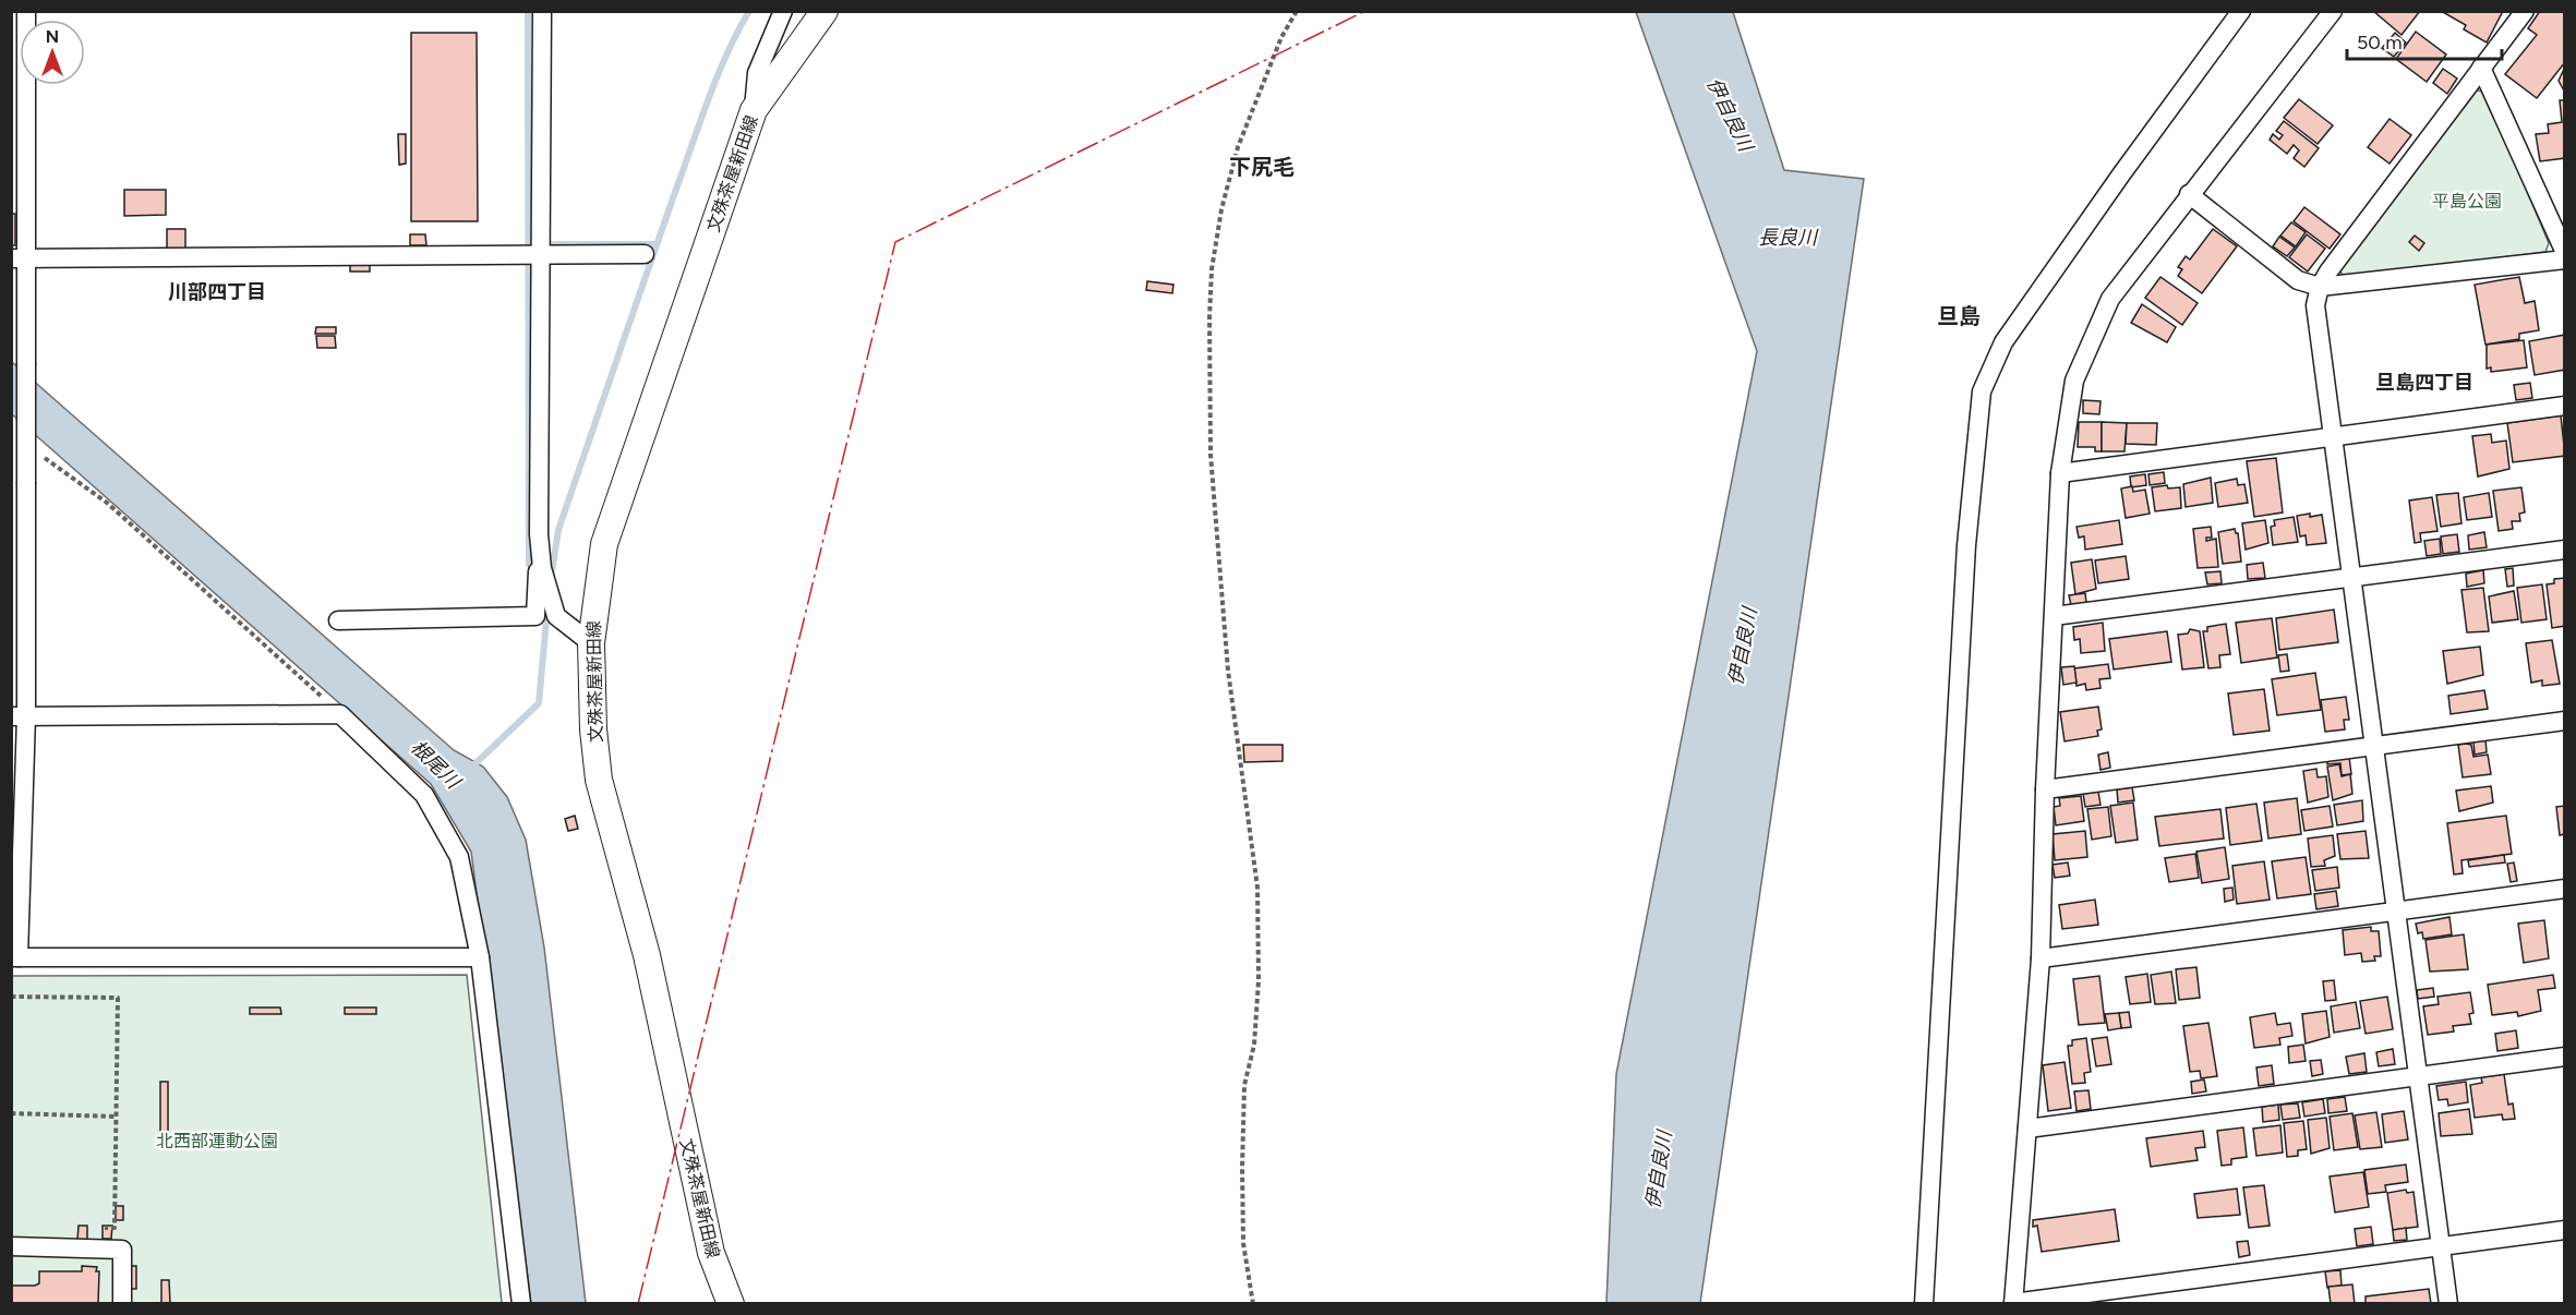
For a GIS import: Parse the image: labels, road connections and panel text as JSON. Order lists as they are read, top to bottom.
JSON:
{
  "streets": {
    "main road": ["文殊茶屋新田線"]
  },
  "districts": [
    "下尻毛",
    "川部四丁目",
    "旦島",
    "旦島四丁目"
  ],
  "water": ["伊自良川", "長良川", "根尾川"],
  "parks": ["平島公園", "北西部運動公園"],
  "scale_bar": "50 m",
  "north": "top"
}
